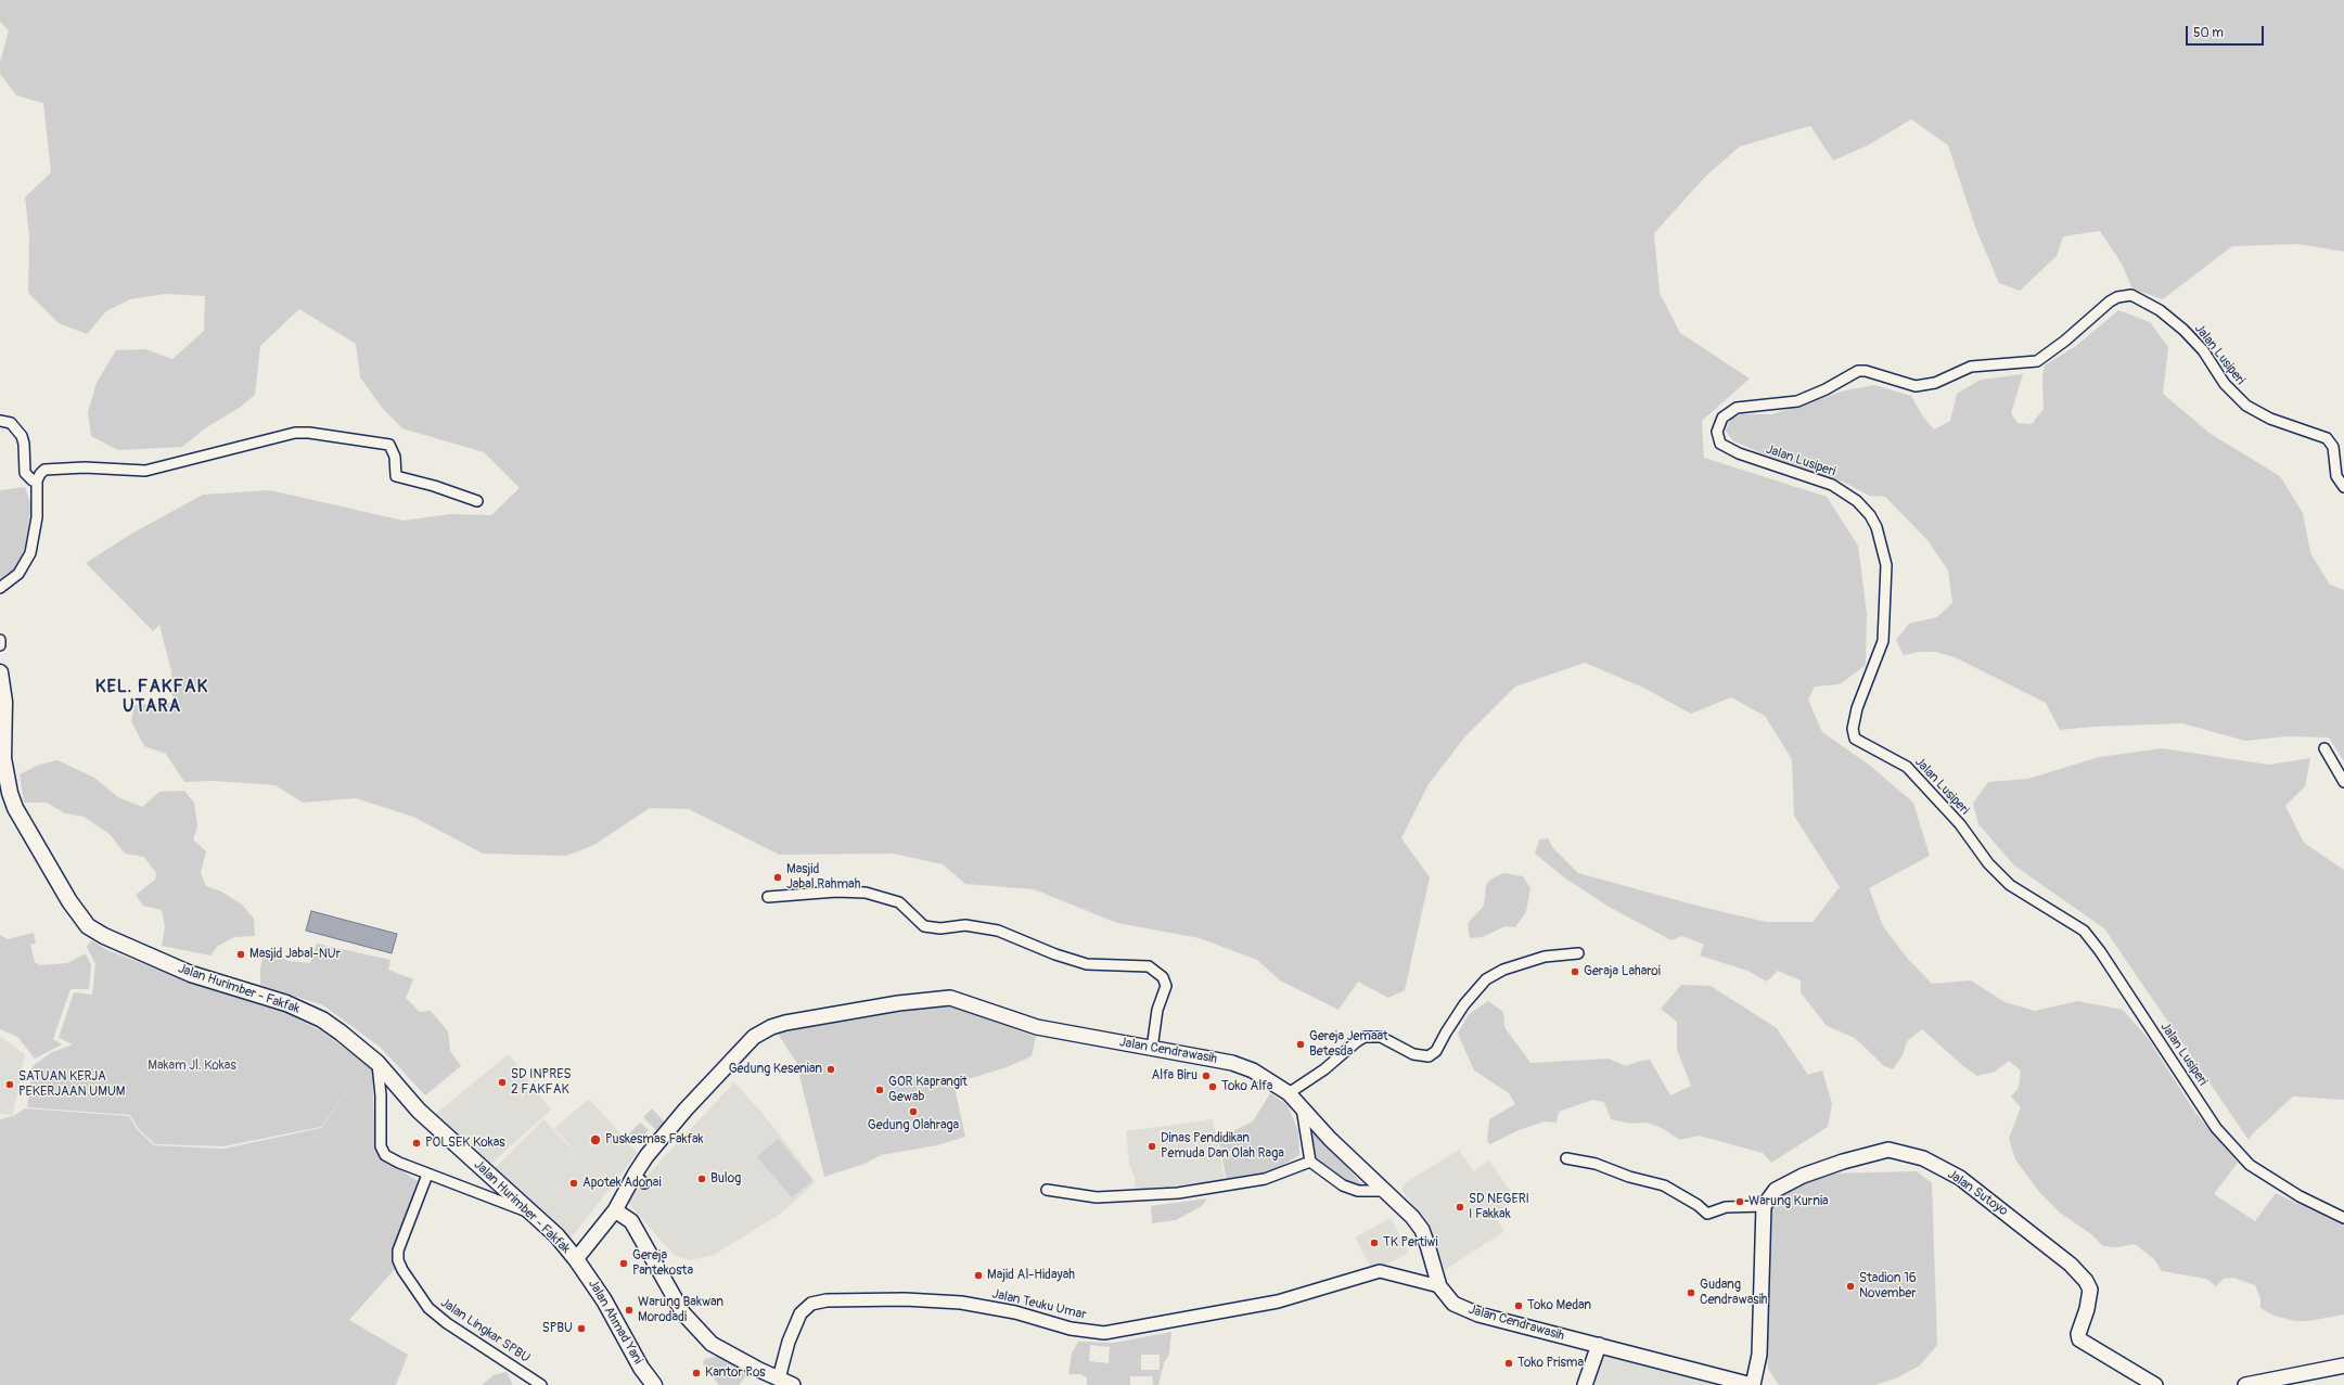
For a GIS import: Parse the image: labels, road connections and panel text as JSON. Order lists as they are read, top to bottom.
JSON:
{
  "streets": {
    "main road": [
      "Jalan Hurimber - Fakfak",
      "Jalan Cendrawasih",
      "Jalan Sutoyo",
      "Jalan Ahmad Yani"
    ],
    "street": ["Jalan Lusiperi", "Jalan Teuku Umar", "Jalan Lingkar SPBU"]
  },
  "crossings": [
    ["Jalan Hurimber - Fakfak", "Jalan Cendrawasih"],
    ["Jalan Hurimber - Fakfak", "Jalan Ahmad Yani"],
    ["Jalan Cendrawasih", "Jalan Teuku Umar"],
    ["Jalan Cendrawasih", "Jalan Ahmad Yani"]
  ],
  "districts": ["KEL. FAKFAK UTARA"],
  "parks": ["Makam Jl. Kokas"],
  "places": [
    "Masjid Jabal Rahmah",
    "Masjid Jabal-NUr",
    "Geraja Laharoi",
    "Gereja Jemaat Betesda",
    "Gedung Kesenian",
    "Alfa Biru",
    "SD INPRES 2 FAKFAK",
    "SATUAN KERJA PEKERJAAN UMUM",
    "Toko Alfa",
    "GOR Kaprangit Gewab",
    "Gedung Olahraga",
    "Puskesmas Fakfak",
    "POLSEK Kokas",
    "Dinas Pendidikan Pemuda Dan Olah Raga",
    "Bulog",
    "Apotek Adonai",
    "Warung Kurnia",
    "SD NEGERI I Fakkak",
    "TK Pertiwi",
    "Gereja Pantekosta",
    "Majid Al-Hidayah",
    "Stadion 16 November",
    "Gudang Cendrawasih",
    "Toko Medan",
    "Warung Bakwan Morodadi",
    "SPBU",
    "Toko Prisma",
    "Kantor Pos"
  ],
  "scale_bar": "50 m"
}
